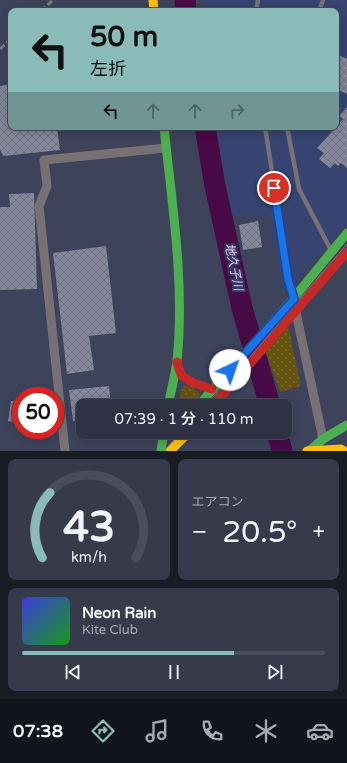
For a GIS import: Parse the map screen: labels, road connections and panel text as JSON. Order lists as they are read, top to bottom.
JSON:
{
  "water": ["地久子川"],
  "page": {
    "turn": ["50 m", "左折"],
    "limit": "50",
    "trip": "07:39 · 1 分 · 110 m",
    "tile": "エアコン",
    "heat": ["−", "20.5°", "+"],
    "song": ["Neon Rain", "Kite Club"],
    "tabs": "07:38",
    "gauge": ["43", "km/h"]
  }
}
